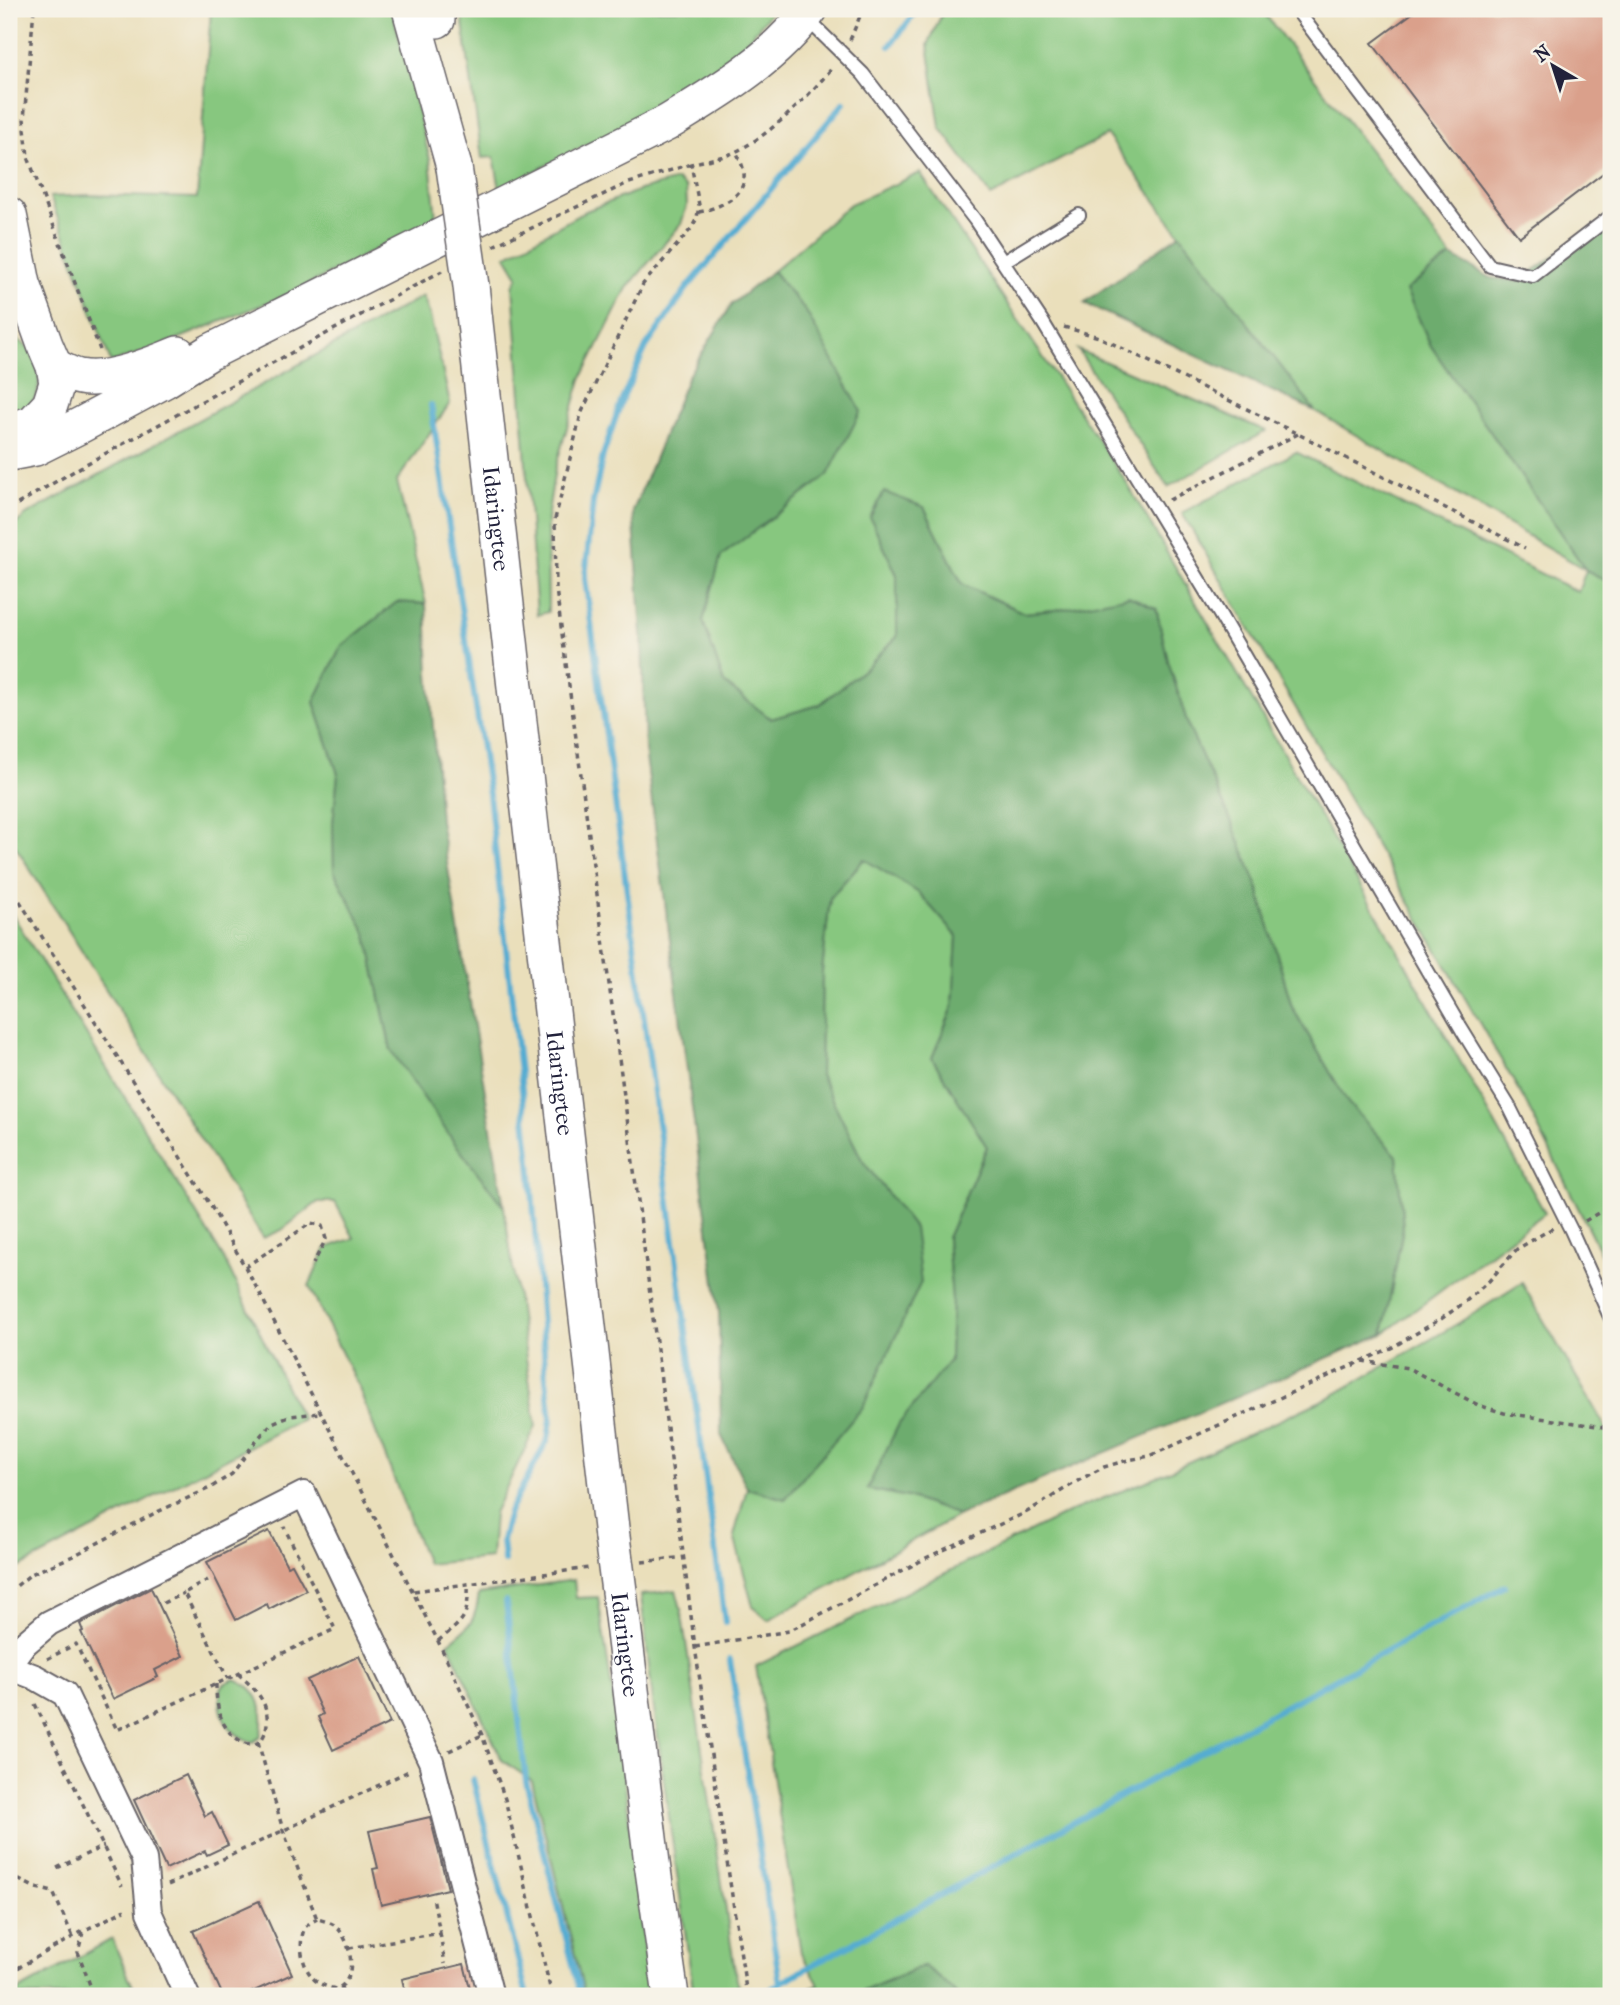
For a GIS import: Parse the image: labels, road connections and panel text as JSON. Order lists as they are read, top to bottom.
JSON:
{
  "streets": {
    "main road": ["Idaringtee"]
  },
  "north": "top left"
}
